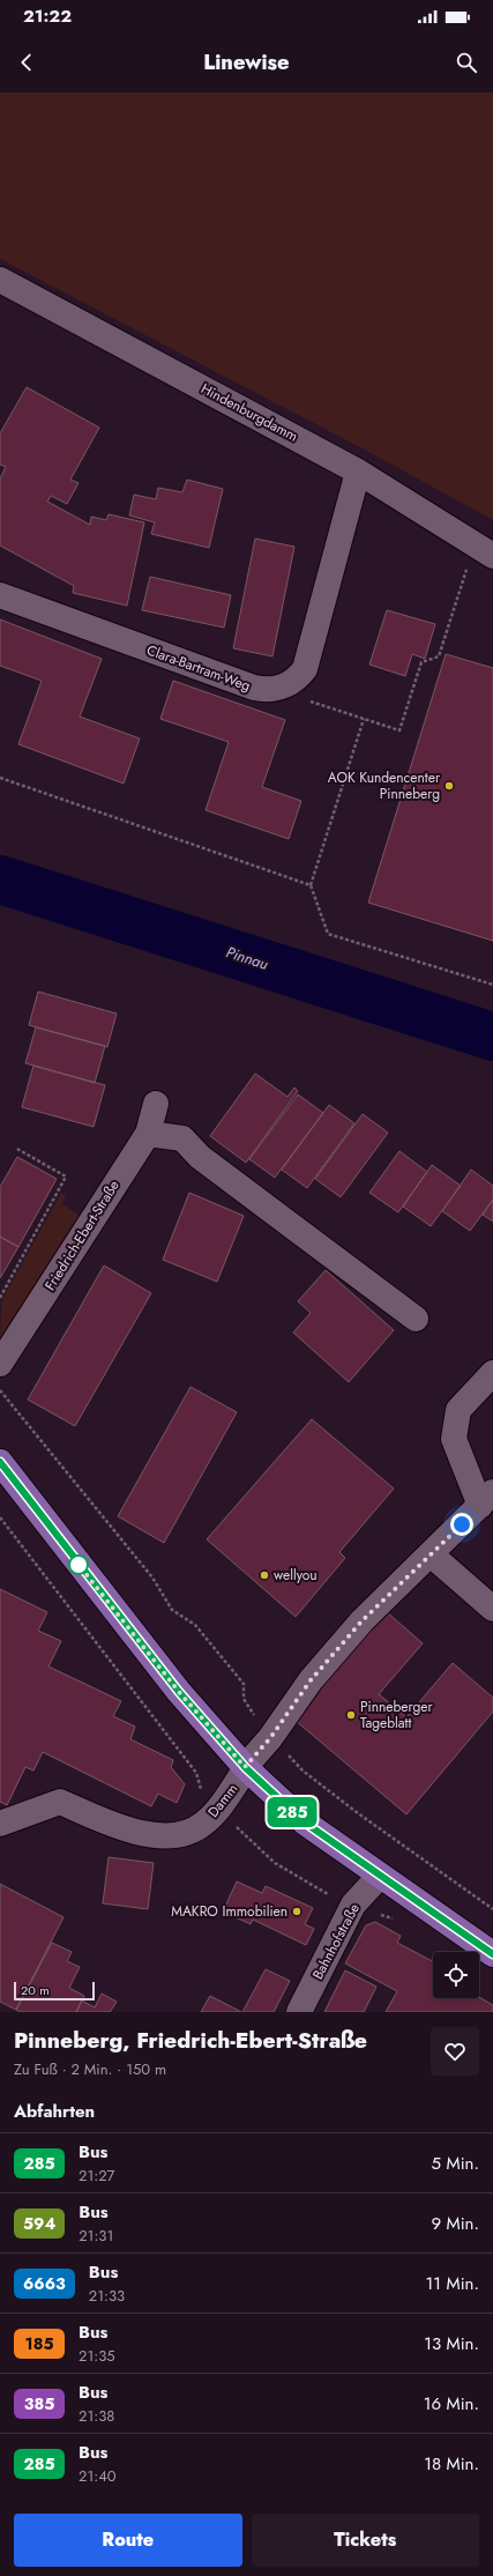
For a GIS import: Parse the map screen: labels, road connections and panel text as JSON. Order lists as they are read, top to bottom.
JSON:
{
  "streets": {
    "main road": ["Damm"],
    "street": [
      "Hindenburgdamm",
      "Clara-Bartram-Weg",
      "Friedrich-Ebert-Straße",
      "Bahnhofstraße"
    ]
  },
  "crossings": [
    ["Damm", "Bahnhofstraße"]
  ],
  "water": ["Pinnau"],
  "places": [
    "AOK Kundencenter Pinneberg",
    "wellyou",
    "Pinneberger Tageblatt",
    "MAKRO Immobilien"
  ],
  "lines": ["bus line 285"],
  "scale_bar": "20 m",
  "page": {
    "status": "21:22",
    "header": "Linewise",
    "on_map": "285",
    "scale": "20 m",
    "heading": [
      ["Pinneberg, Friedrich-Ebert-Straße", "Zu Fuß · 2 Min. · 150 m"],
      "Abfahrten"
    ],
    "list": [
      {
        "mark": "285",
        "name": "Bus",
        "note": "21:27",
        "value": "5 Min."
      },
      {
        "mark": "594",
        "name": "Bus",
        "note": "21:31",
        "value": "9 Min."
      },
      {
        "mark": "6663",
        "name": "Bus",
        "note": "21:33",
        "value": "11 Min."
      },
      {
        "mark": "185",
        "name": "Bus",
        "note": "21:35",
        "value": "13 Min."
      },
      {
        "mark": "385",
        "name": "Bus",
        "note": "21:38",
        "value": "16 Min."
      },
      {
        "mark": "285",
        "name": "Bus",
        "note": "21:40",
        "value": "18 Min."
      }
    ],
    "buttons": ["Route", "Tickets"]
  }
}
